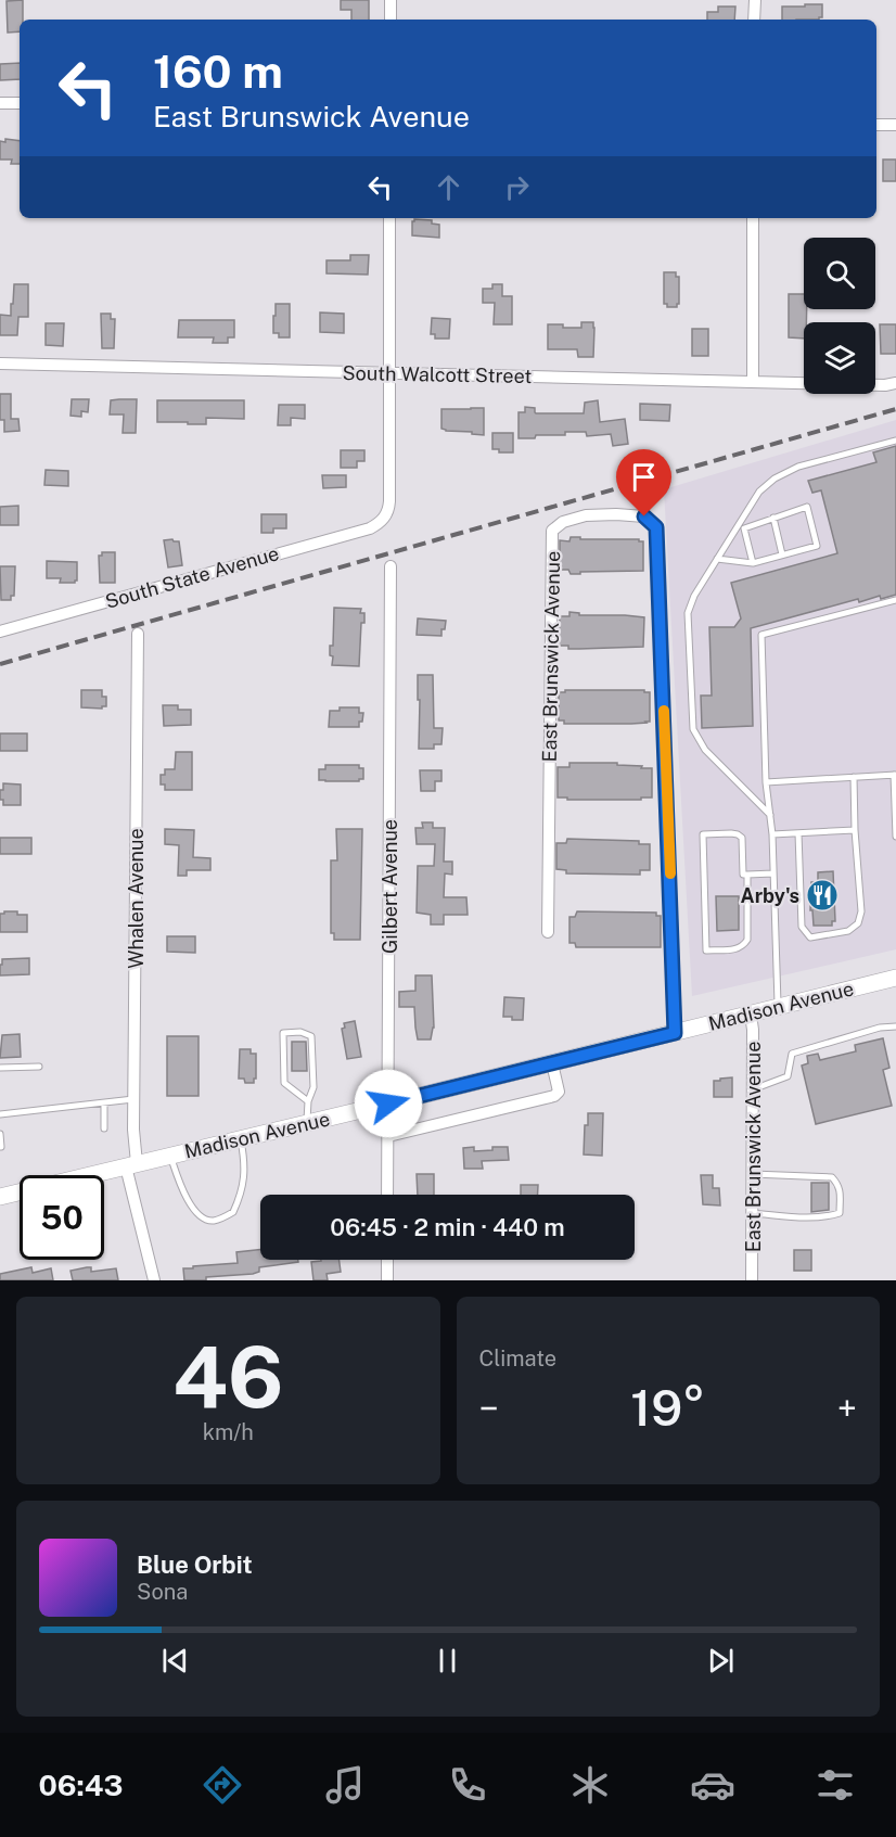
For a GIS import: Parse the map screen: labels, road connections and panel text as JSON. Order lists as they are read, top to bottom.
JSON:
{
  "streets": {
    "main road": ["Madison Avenue"],
    "street": [
      "South Walcott Street",
      "South State Avenue",
      "East Brunswick Avenue",
      "Gilbert Avenue",
      "Whalen Avenue"
    ]
  },
  "crossings": [
    ["South Walcott Street", "South State Avenue"],
    ["East Brunswick Avenue", "Madison Avenue"],
    ["Gilbert Avenue", "Madison Avenue"],
    ["Whalen Avenue", "Madison Avenue"]
  ],
  "places": {
    "restaurant": ["Arby's"]
  },
  "page": {
    "turn": ["160 m", "East Brunswick Avenue"],
    "limit": "50",
    "trip": "06:45 · 2 min · 440 m",
    "tile": [
      ["46", "km/h"],
      "Climate"
    ],
    "heat": ["−", "19°", "+"],
    "song": ["Blue Orbit", "Sona"],
    "tabs": "06:43"
  }
}
